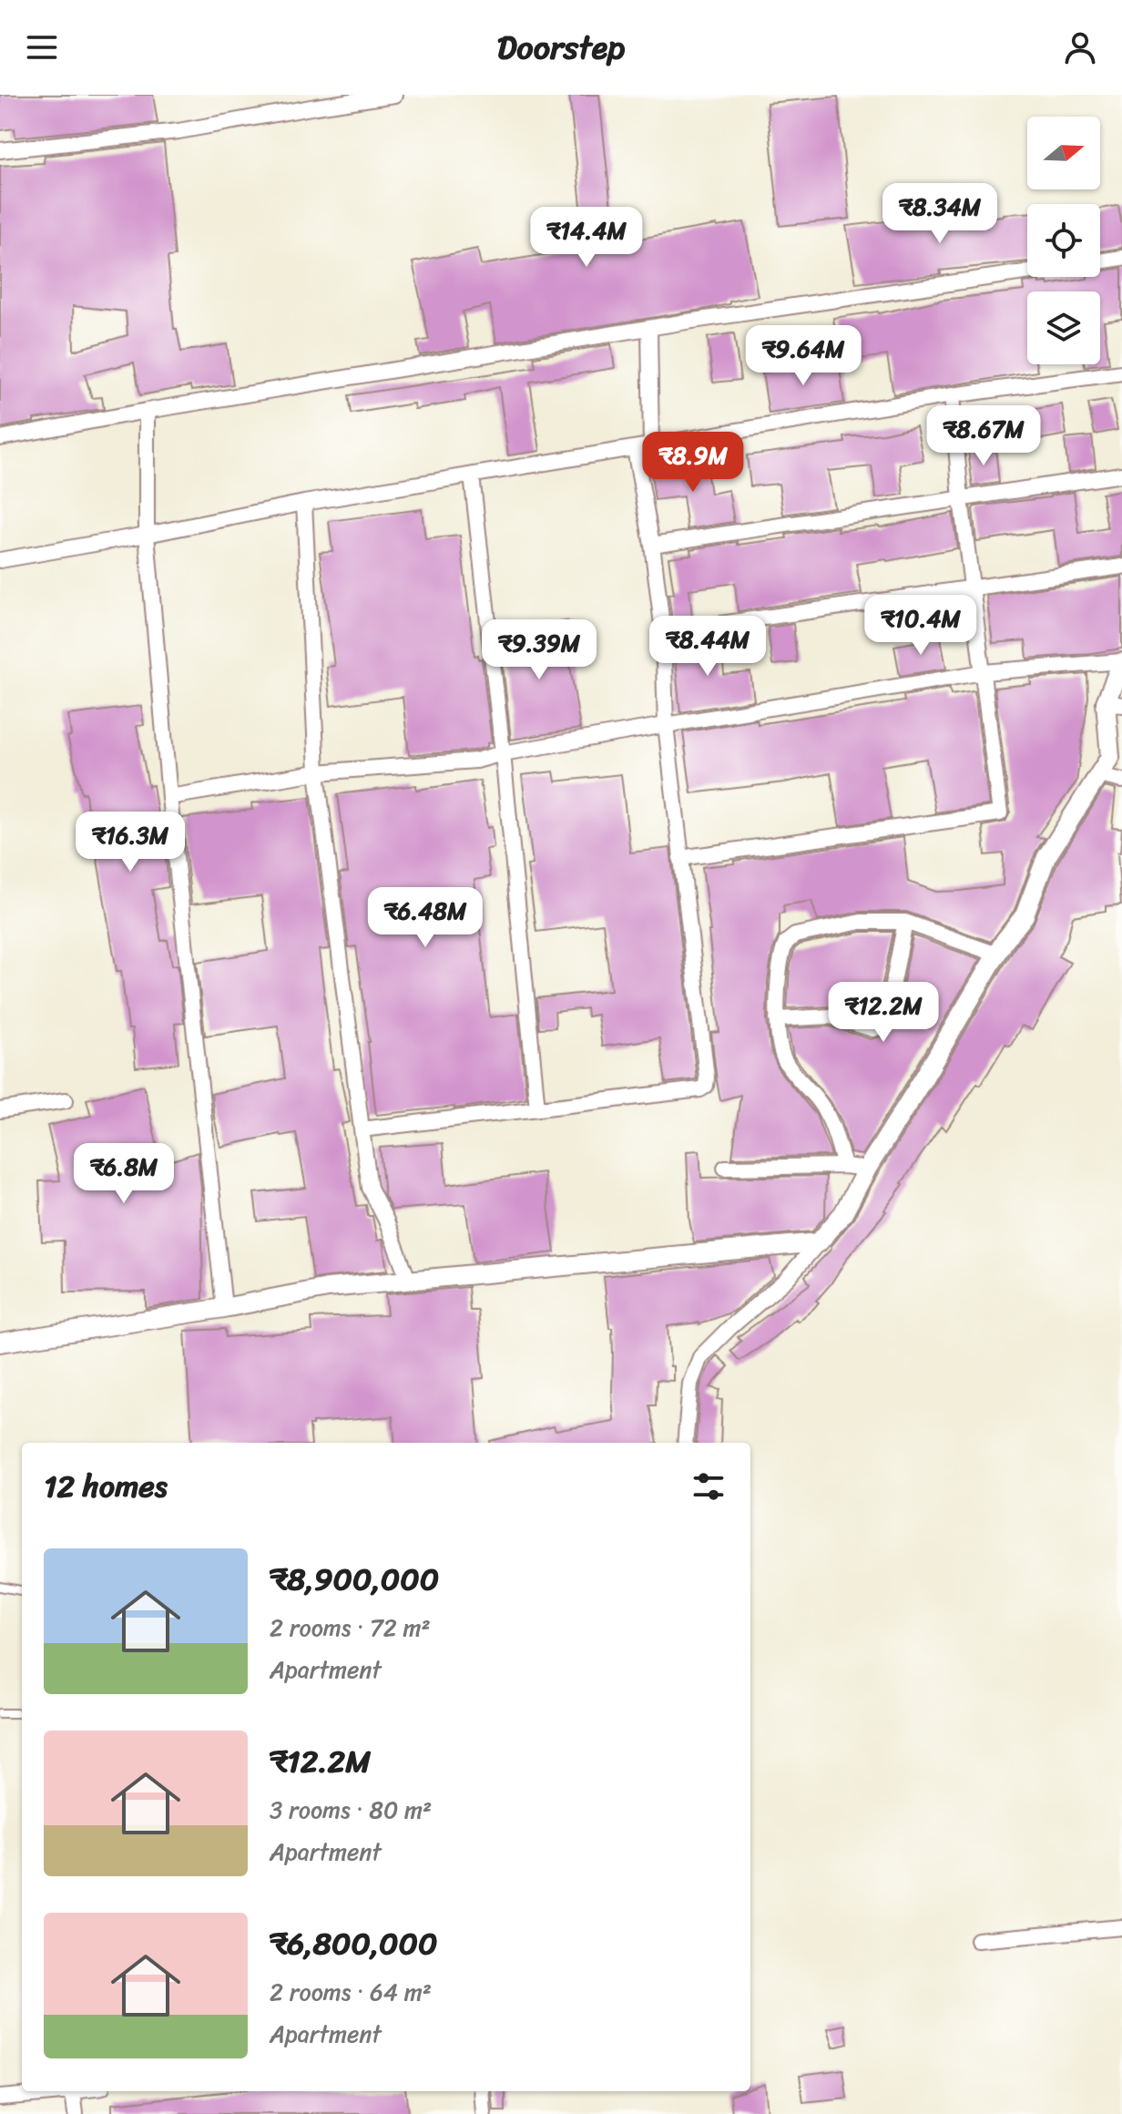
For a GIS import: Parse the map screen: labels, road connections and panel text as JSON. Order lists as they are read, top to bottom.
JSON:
{
  "north": "right",
  "page": {
    "header": "Doorstep",
    "price": [
      "₹8.34M",
      "₹14.4M",
      "₹9.64M",
      "₹8.67M",
      "₹8.9M",
      "₹10.4M",
      "₹8.44M",
      "₹9.39M",
      "₹16.3M",
      "₹6.48M",
      "₹12.2M",
      "₹6.8M"
    ],
    "heading": "12 homes",
    "list": [
      {
        "name": "₹8,900,000",
        "note": "2 rooms · 72 m² · Apartment"
      },
      {
        "name": "₹12.2M",
        "note": "3 rooms · 80 m² · Apartment"
      },
      {
        "name": "₹6,800,000",
        "note": "2 rooms · 64 m² · Apartment"
      }
    ]
  }
}
